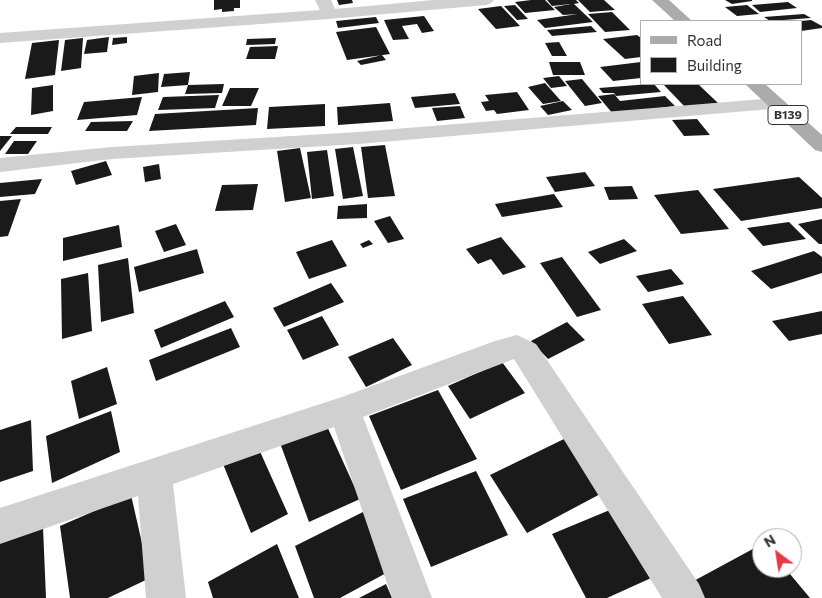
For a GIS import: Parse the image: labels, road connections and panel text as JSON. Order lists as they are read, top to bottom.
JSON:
{
  "streets": {
    "main road": ["B139"]
  },
  "legend": ["Road", "Building"],
  "north": "top left"
}
